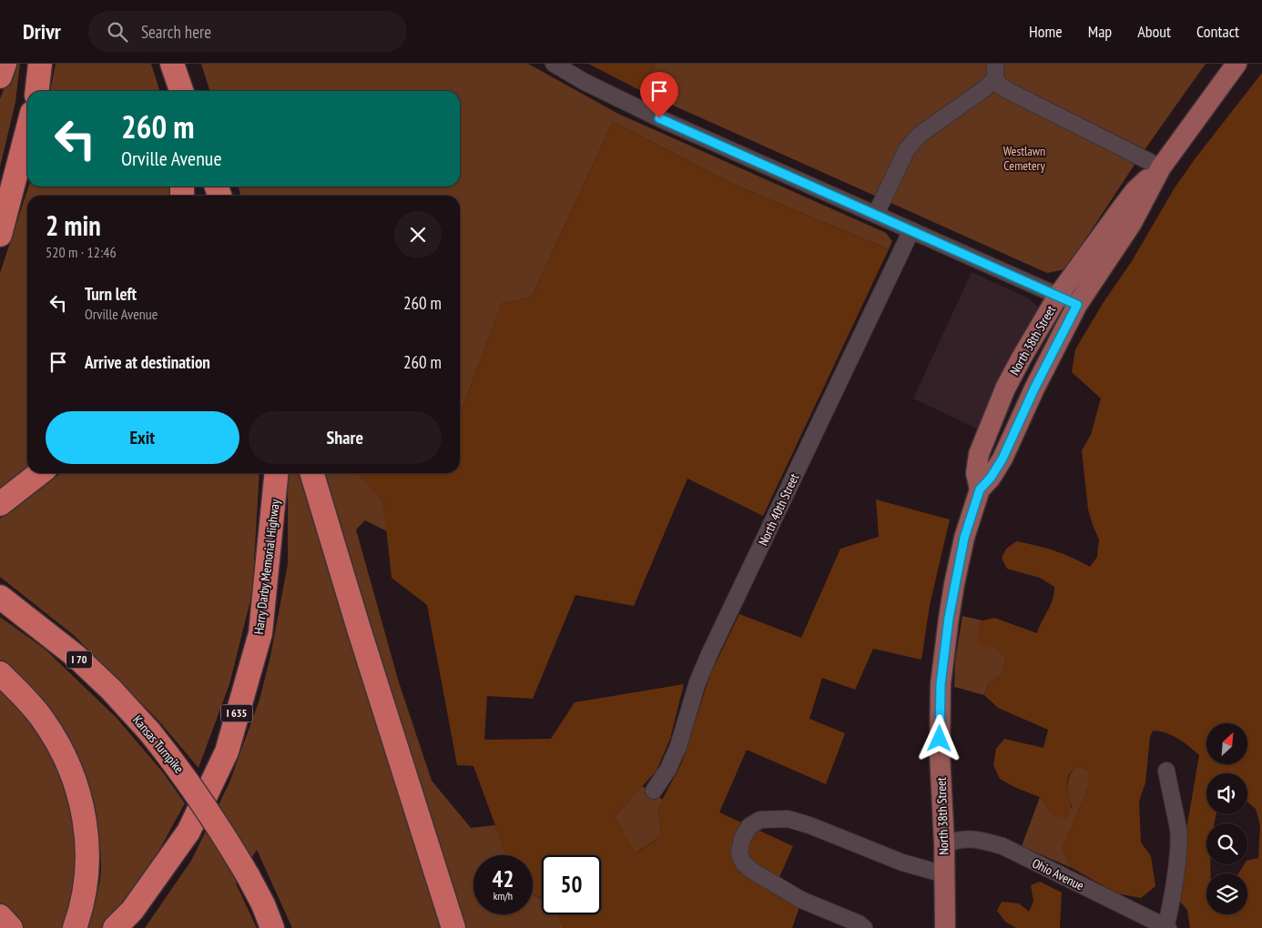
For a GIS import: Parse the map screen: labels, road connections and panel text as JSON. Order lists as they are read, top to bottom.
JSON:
{
  "streets": {
    "highway": [
      "Harry Darby Memorial Highway",
      "I 70",
      "I 635",
      "Kansas Turnpike"
    ],
    "main road": ["North 38th Street"],
    "street": ["North 40th Street", "Ohio Avenue"]
  },
  "crossings": [
    ["North 38th Street", "Ohio Avenue"]
  ],
  "parks": ["Westlawn Cemetery"],
  "north": "top right",
  "page": {
    "header": "Drivr",
    "search": "Search here",
    "nav": [
      "Home",
      "Map",
      "About",
      "Contact"
    ],
    "turn": ["260 m", "Orville Avenue"],
    "heading": ["2 min", "520 m · 12:46"],
    "list": [
      {
        "name": "Turn left",
        "note": "Orville Avenue",
        "value": "260 m"
      },
      {
        "name": "Arrive at destination",
        "value": "260 m"
      }
    ],
    "buttons": ["Exit", "Share"],
    "speed": "42 km/h",
    "limit": "50"
  }
}
